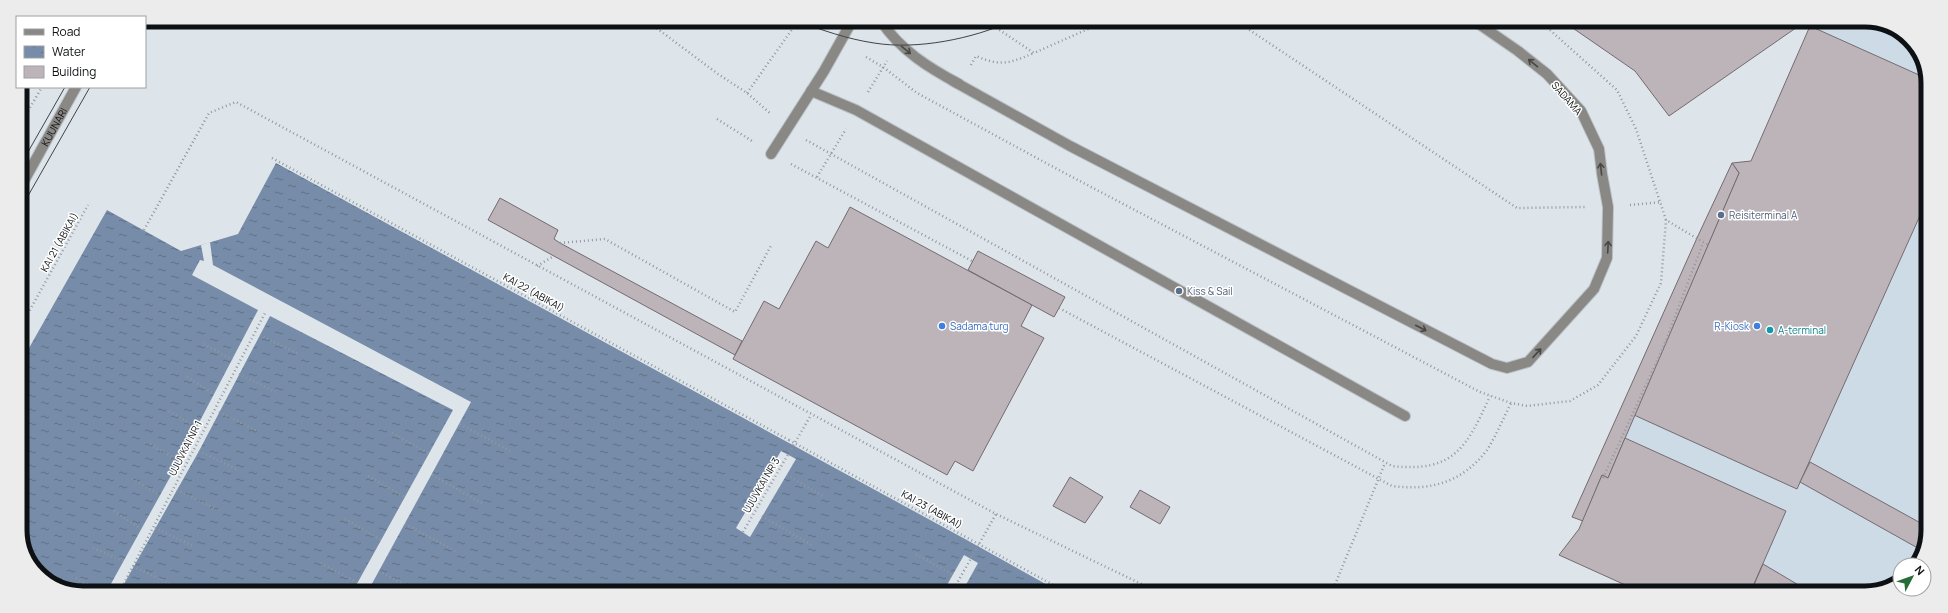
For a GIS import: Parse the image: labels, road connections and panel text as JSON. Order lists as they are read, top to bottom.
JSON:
{
  "streets": {
    "street": ["SADAMA", "KUUNARI"],
    "path": [
      "KAI 21 (ABIKAI)",
      "KAI 22 (ABIKAI)",
      "UJUVKAI NR 1",
      "UJUVKAI NR 3",
      "KAI 23 (ABIKAI)"
    ]
  },
  "crossings": [
    ["KAI 22 (ABIKAI)", "KAI 23 (ABIKAI)"]
  ],
  "places": [
    "Reisiterminal A",
    "Kiss & Sail",
    "Sadama turg",
    "R-Kiosk",
    "A-terminal"
  ],
  "legend": ["Road", "Water", "Building"],
  "north": "top right"
}
